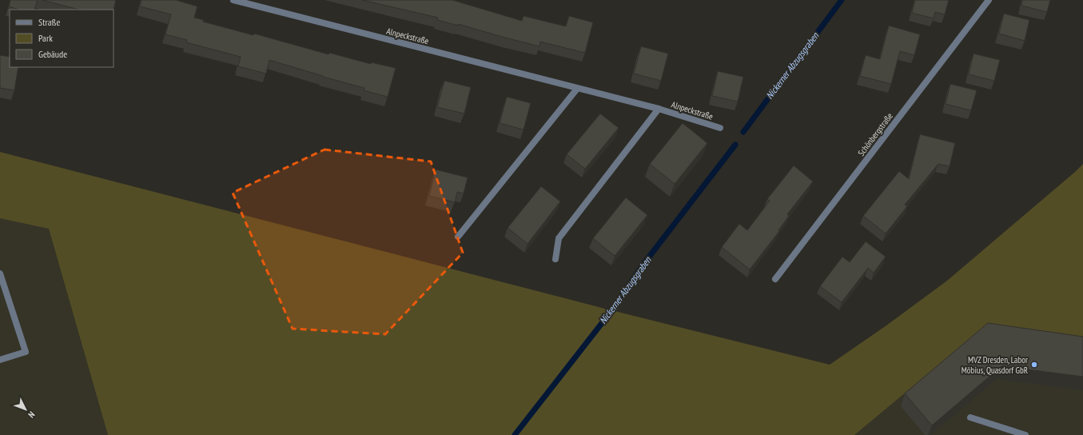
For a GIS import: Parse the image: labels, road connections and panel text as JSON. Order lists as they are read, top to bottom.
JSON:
{
  "streets": {
    "street": ["Alnpeckstraße", "Schönbergstraße"]
  },
  "water": ["Nickerner Abzugsgraben"],
  "places": ["MVZ Dresden, Labor Möbius, Quasdorf GbR"],
  "legend": ["Straße", "Park", "Gebäude"],
  "north": "bottom right"
}
